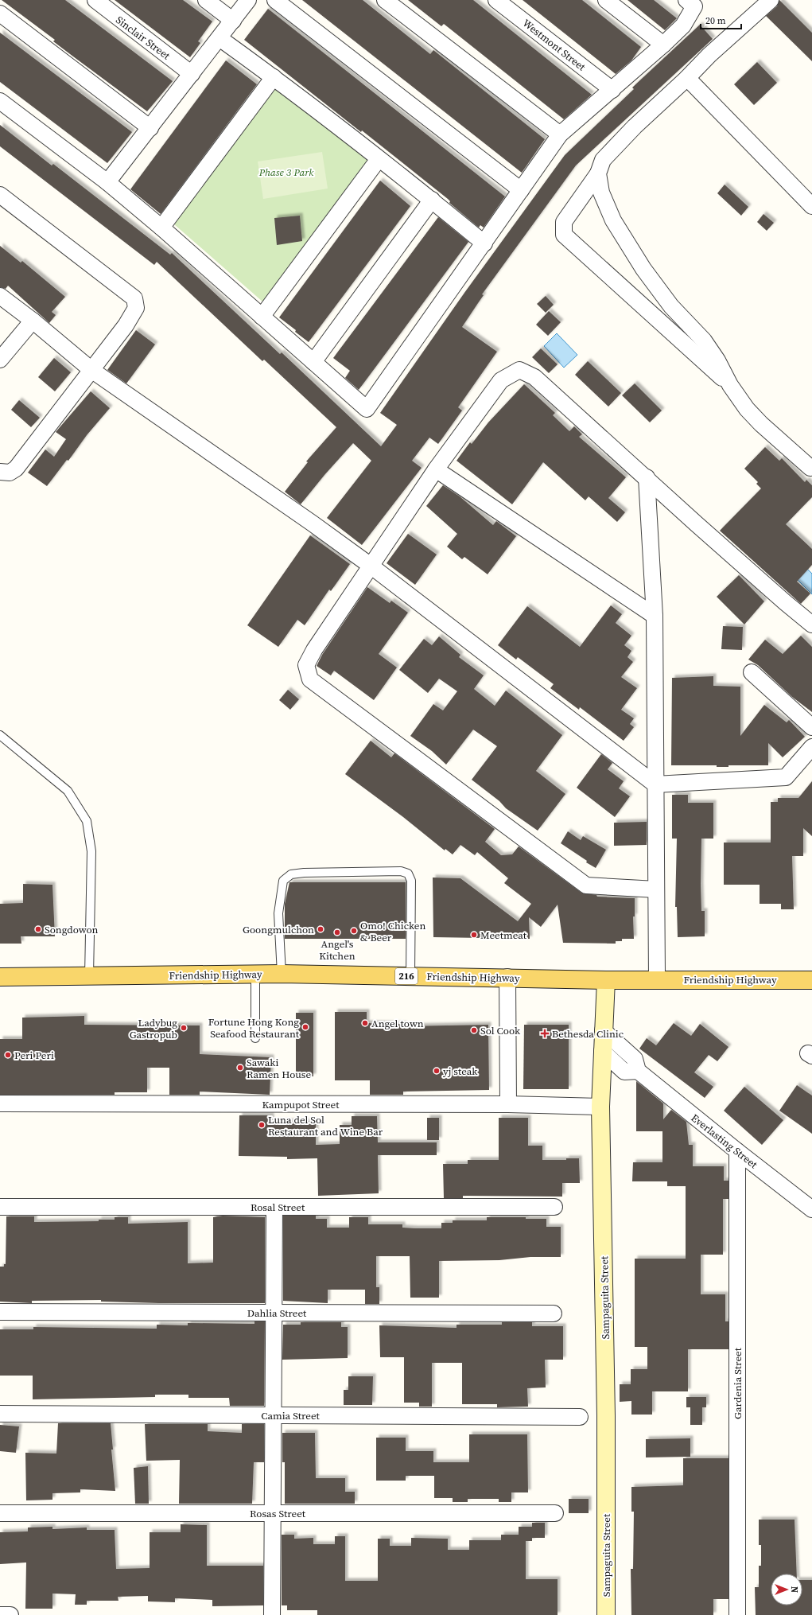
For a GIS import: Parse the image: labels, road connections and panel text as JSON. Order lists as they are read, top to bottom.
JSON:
{
  "streets": {
    "main road": ["Friendship Highway", "216", "Sampaguita Street"],
    "street": [
      "Sinclair Street",
      "Westmont Street",
      "Kampupot Street",
      "Everlasting Street",
      "Rosal Street",
      "Dahlia Street",
      "Gardenia Street",
      "Camia Street",
      "Rosas Street"
    ]
  },
  "crossings": [
    ["Friendship Highway", "Sampaguita Street"],
    ["Kampupot Street", "Sampaguita Street"],
    ["Everlasting Street", "Sampaguita Street"],
    ["Everlasting Street", "Gardenia Street"]
  ],
  "parks": ["Phase 3 Park"],
  "places": {
    "other": [
      "Songdowon",
      "Goongmulchon",
      "Omo! Chicken & Beer",
      "Angel's Kitchen",
      "Meetmeat",
      "Angel town",
      "Fortune Hong Kong Seafood Restaurant",
      "Ladybug Gastropub",
      "Sol Cook",
      "Peri Peri",
      "Sawaki Ramen House",
      "yj steak",
      "Luna del Sol Restaurant and Wine Bar"
    ],
    "health": ["Bethesda Clinic"]
  },
  "scale_bar": "20 m",
  "north": "right"
}
